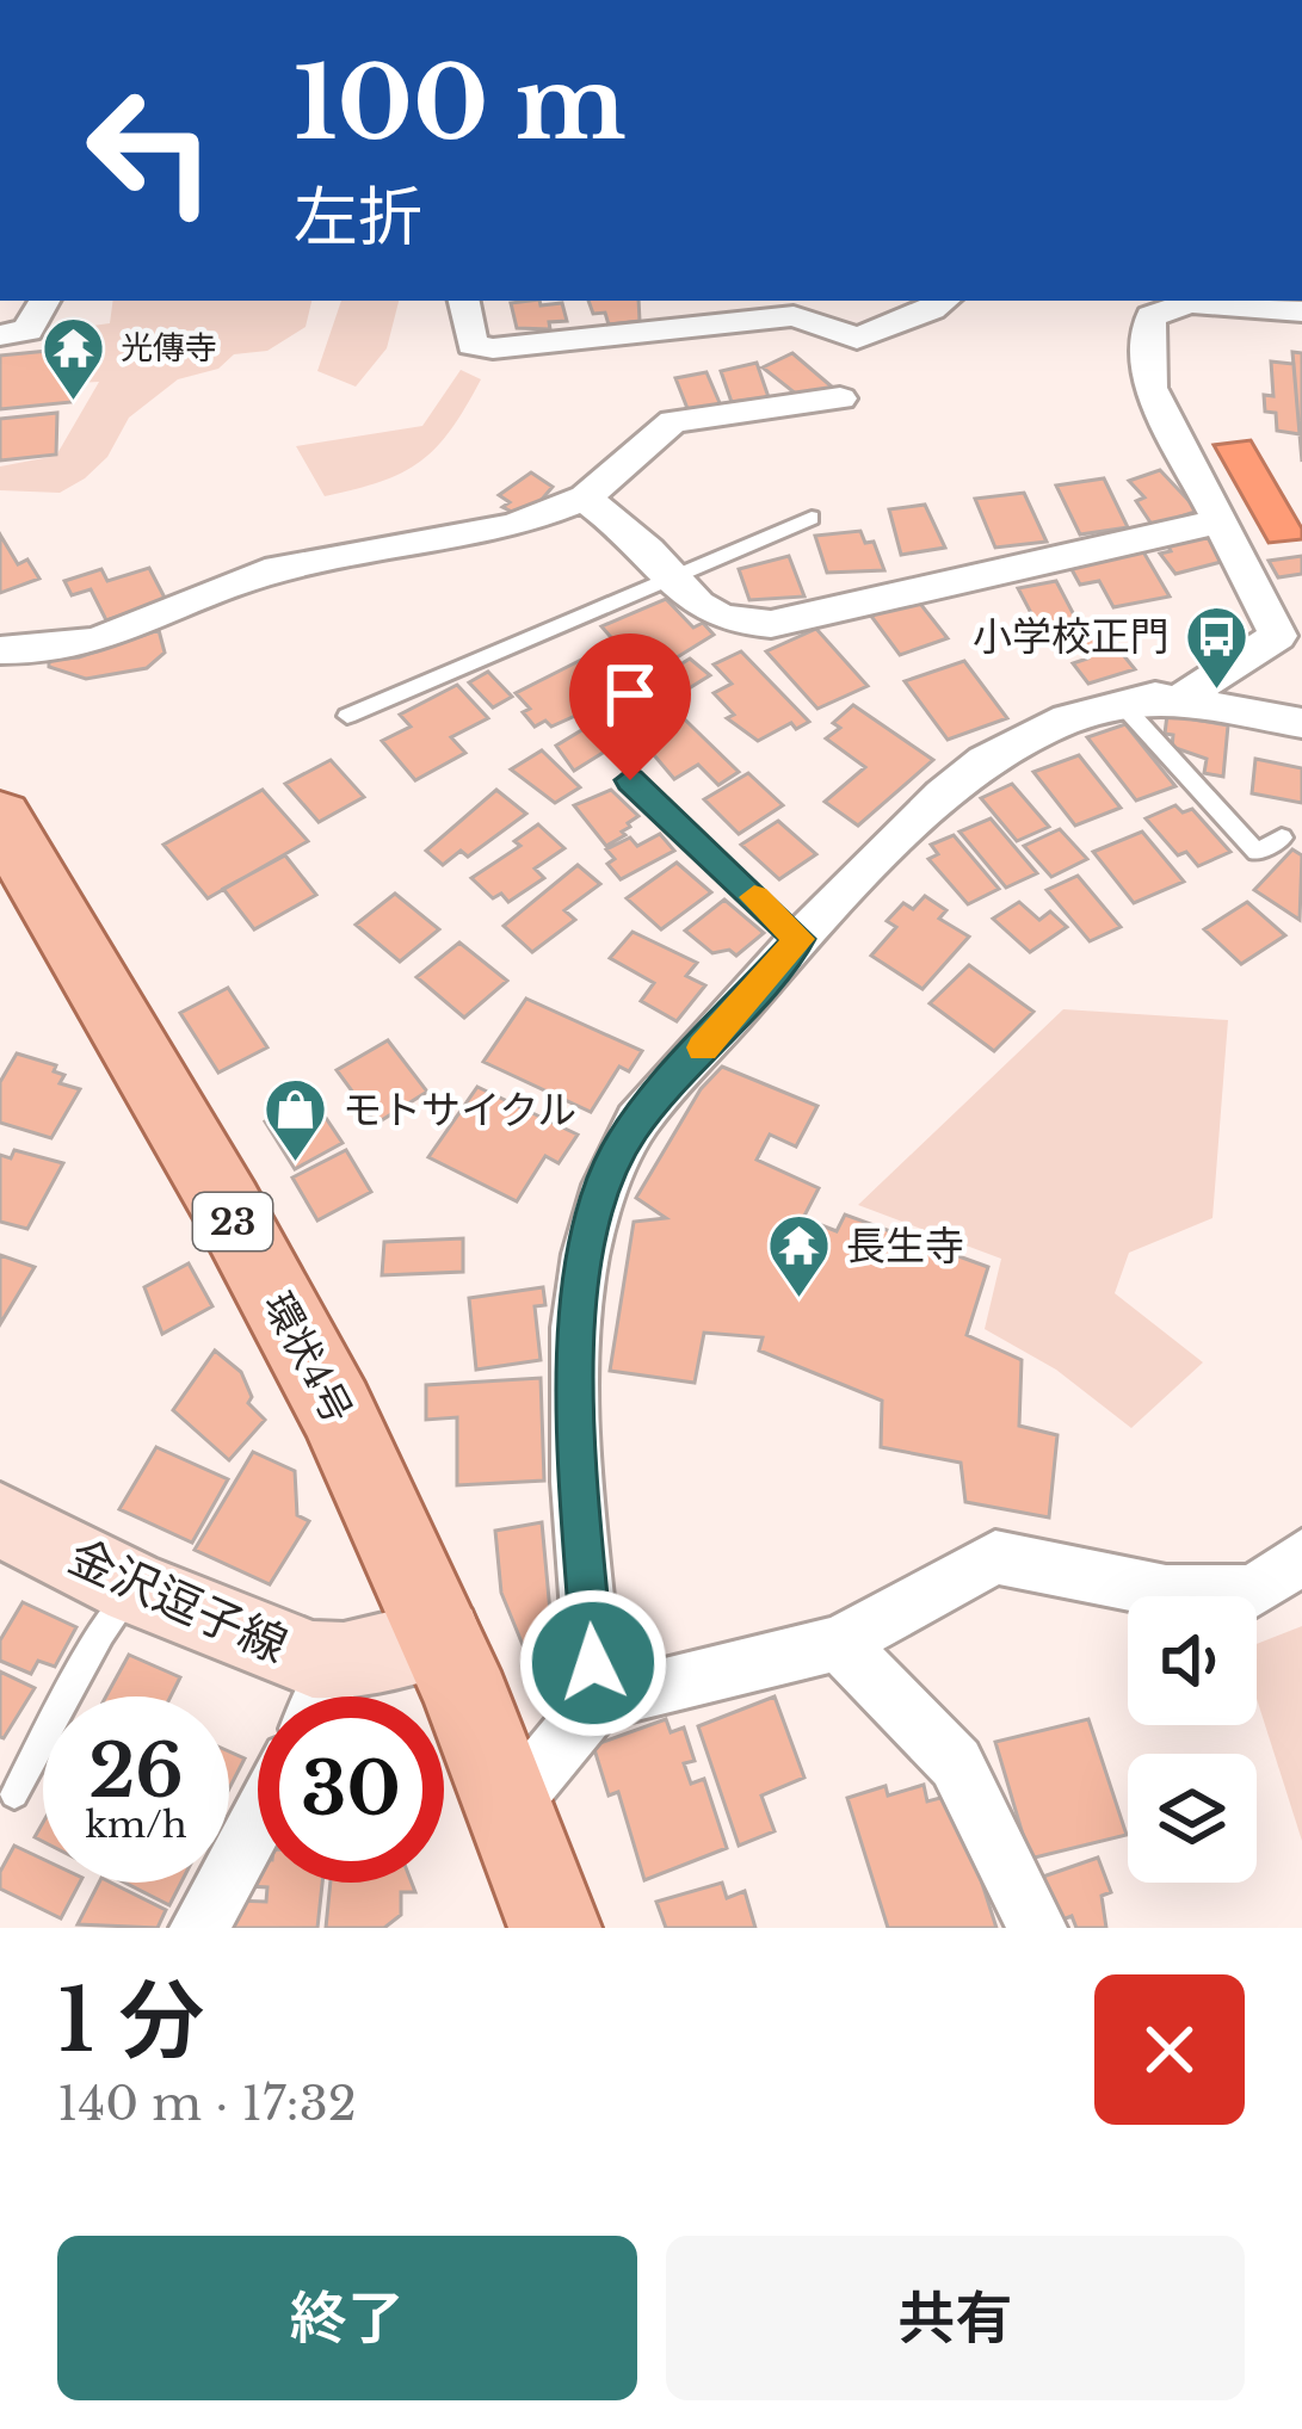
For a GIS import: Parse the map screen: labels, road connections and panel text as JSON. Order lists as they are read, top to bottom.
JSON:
{
  "streets": {
    "main road": ["23", "環状4号", "金沢逗子線"]
  },
  "crossings": [
    ["環状4号", "金沢逗子線"]
  ],
  "places": {
    "temple": ["光傳寺", "長生寺"],
    "bus stop": ["小学校正門"],
    "shop": ["モトサイクル"]
  },
  "page": {
    "turn": ["100 m", "左折"],
    "speed": "26 km/h",
    "limit": "30",
    "heading": ["1 分", "140 m · 17:32"],
    "buttons": ["終了", "共有"]
  }
}
